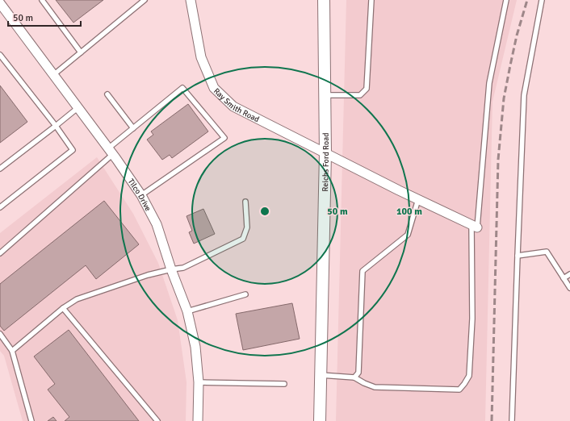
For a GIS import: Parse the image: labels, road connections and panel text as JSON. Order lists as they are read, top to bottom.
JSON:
{
  "streets": {
    "street": ["Ray Smith Road", "Reichs Ford Road", "Tilco Drive"]
  },
  "crossings": [
    ["Ray Smith Road", "Reichs Ford Road"]
  ],
  "scale_bar": "50 m",
  "rings": ["50 m", "100 m"]
}
